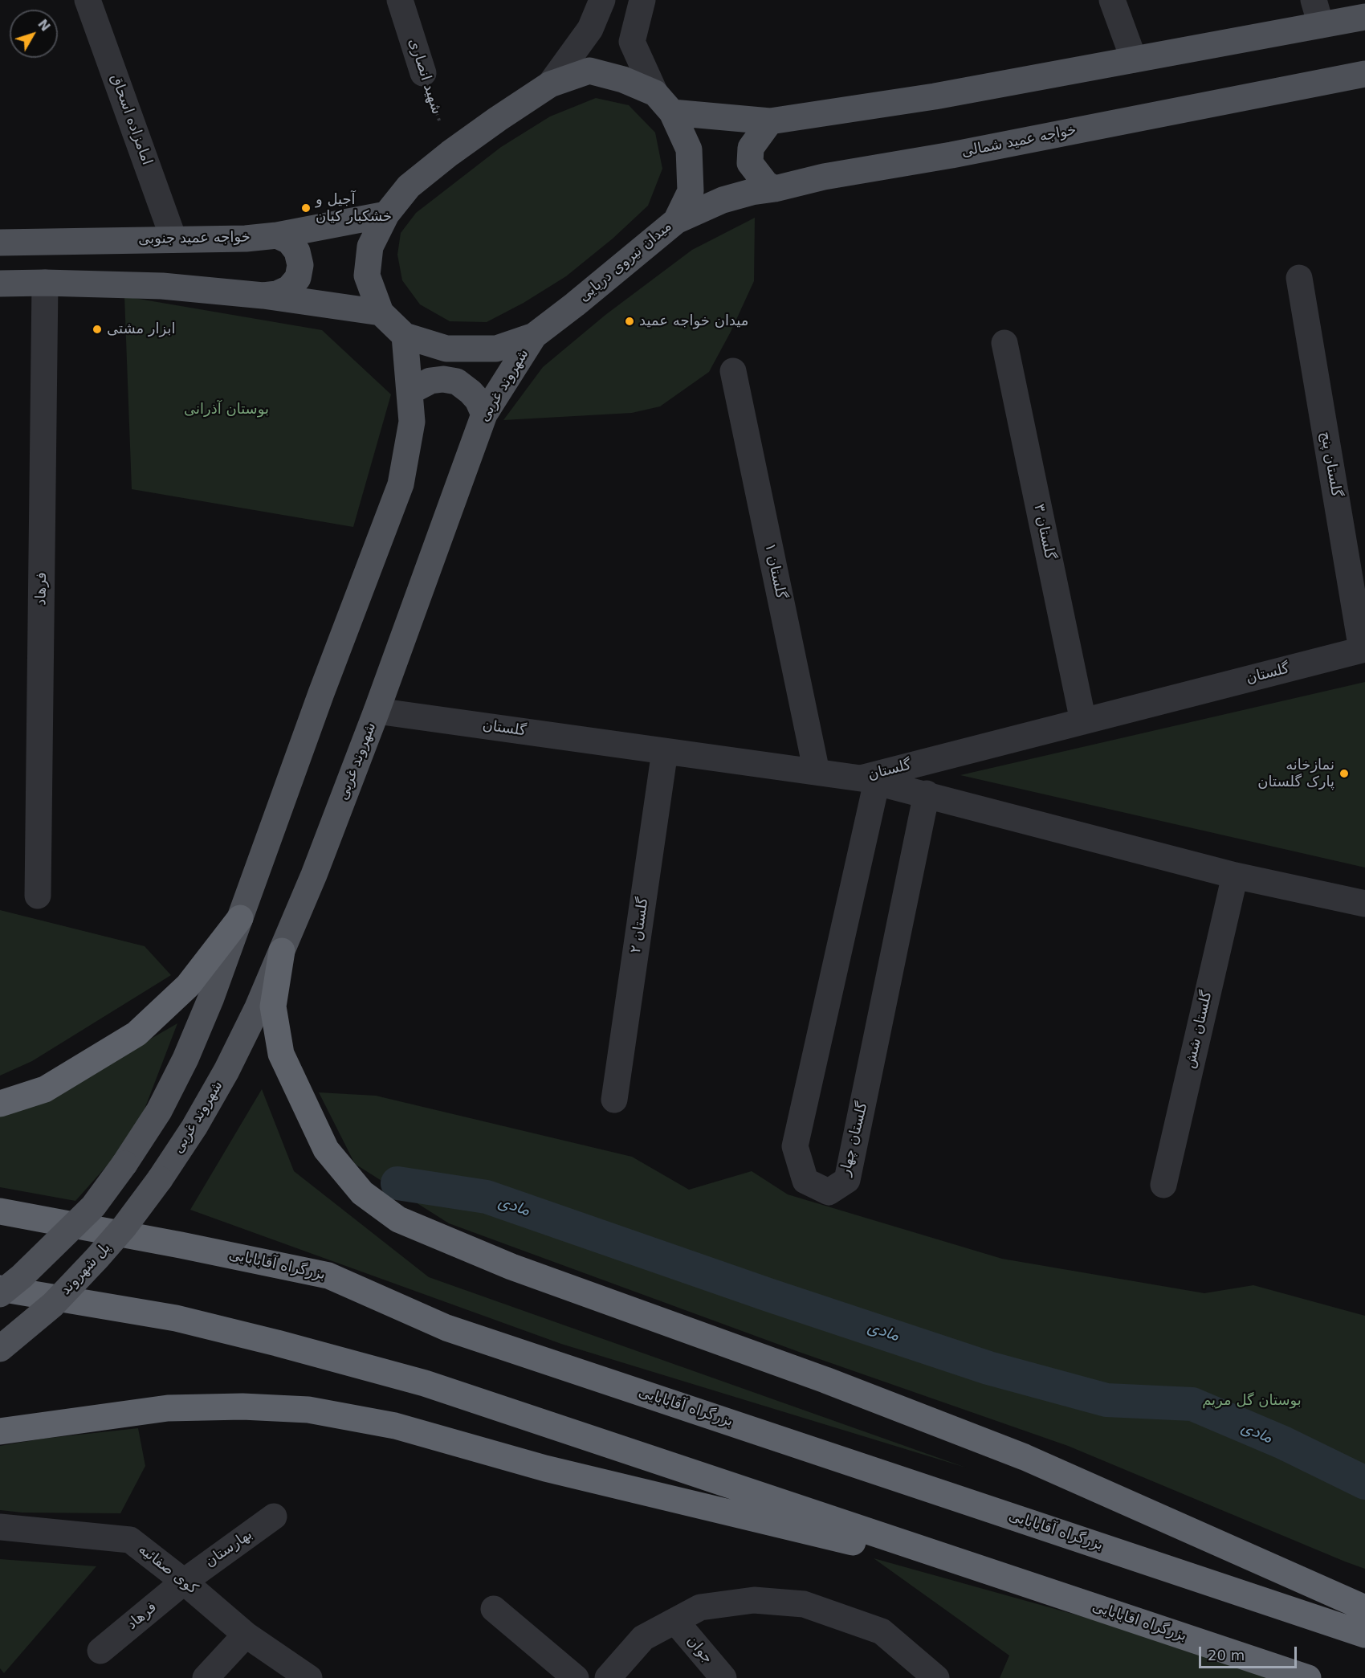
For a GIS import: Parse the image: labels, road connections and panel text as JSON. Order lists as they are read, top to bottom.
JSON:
{
  "streets": {
    "highway": ["بزرگراه آقابابایی", "بزرگراه اقابابایی"],
    "main road": [
      "خواجه عمید شمالی",
      "خواجه عمید جنوبی",
      "میدان نیروی دریایی",
      "شهروند غربی",
      "پل شهروند"
    ],
    "street": [
      "شهید انصاری",
      "امامزاده اسحاق",
      "گلستان پنج",
      "گلستان ۳",
      "گلستان ۱",
      "فرهاد",
      "گلستان",
      "گلستان ۲",
      "گلستان شش",
      "گلستان چهار",
      "بهارستان",
      "کوی صفائیه",
      "جوان"
    ]
  },
  "crossings": [
    ["شهید انصاری", "میدان نیروی دریایی"],
    ["امامزاده اسحاق", "خواجه عمید جنوبی"],
    ["خواجه عمید شمالی", "میدان نیروی دریایی"],
    ["خواجه عمید جنوبی", "میدان نیروی دریایی"],
    ["میدان نیروی دریایی", "شهروند غربی"],
    ["شهروند غربی", "گلستان"],
    ["شهروند غربی", "پل شهروند"],
    ["گلستان پنج", "گلستان"],
    ["گلستان ۳", "گلستان"],
    ["گلستان ۱", "گلستان"],
    ["فرهاد", "بهارستان"],
    ["فرهاد", "کوی صفائیه"],
    ["گلستان", "گلستان ۲"],
    ["گلستان", "گلستان چهار"],
    ["بهارستان", "کوی صفائیه"]
  ],
  "water": ["مادی"],
  "parks": ["بوستان آذرانی", "بوستان گل مریم"],
  "places": [
    "آجیل و خشکبار کیان",
    "میدان خواجه عمید",
    "ابزار مشتی",
    "نمازخانه پارک گلستان"
  ],
  "scale_bar": "20 m",
  "north": "top right"
}
